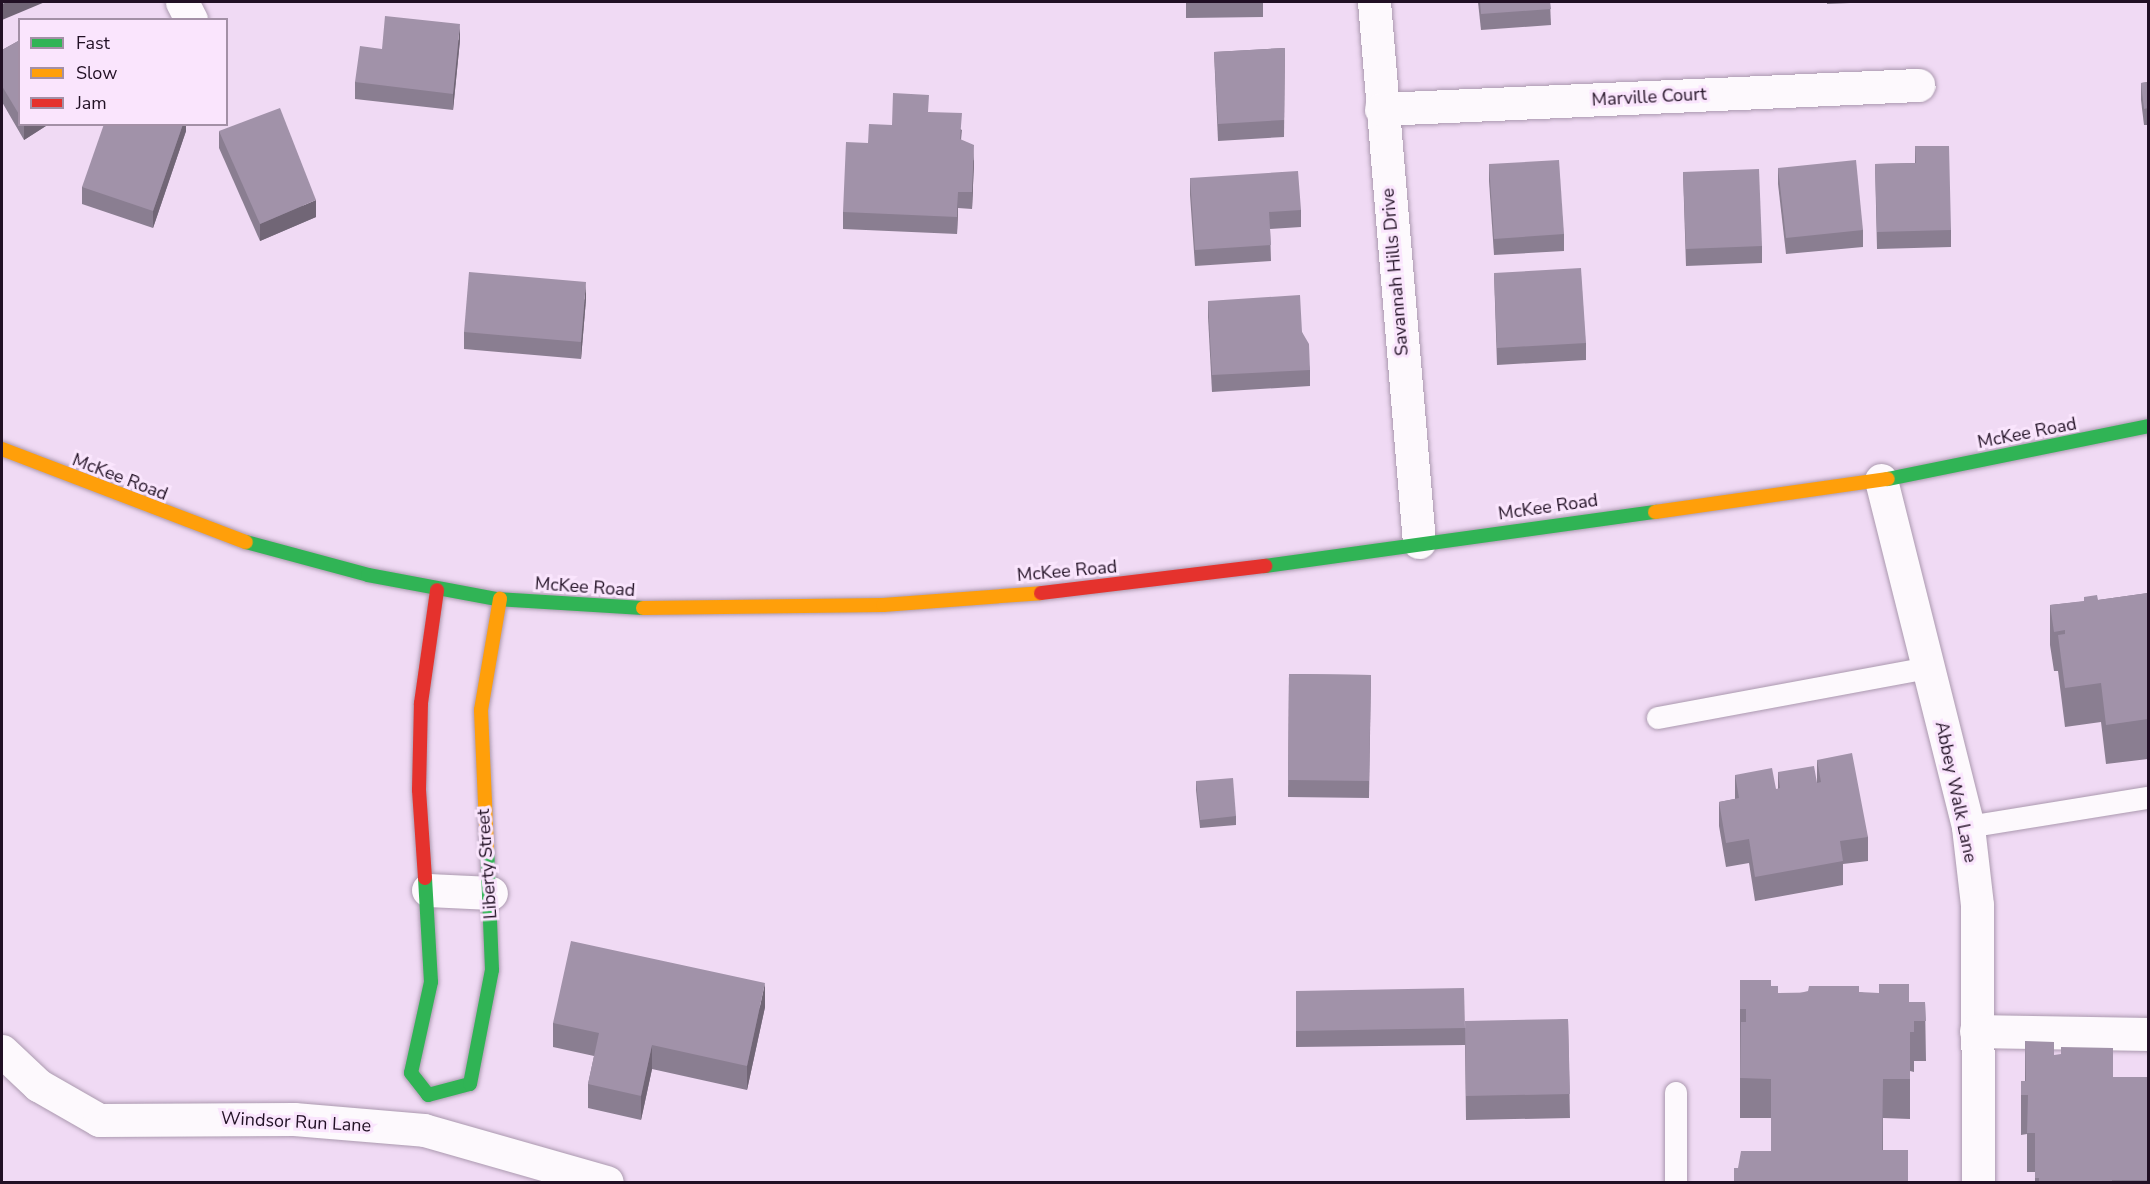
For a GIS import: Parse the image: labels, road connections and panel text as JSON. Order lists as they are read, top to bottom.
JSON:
{
  "streets": {
    "street": [
      "Marville Court",
      "Savannah Hills Drive",
      "McKee Road",
      "Abbey Walk Lane",
      "Liberty Street",
      "Windsor Run Lane"
    ]
  },
  "crossings": [
    ["Marville Court", "Savannah Hills Drive"],
    ["Savannah Hills Drive", "McKee Road"],
    ["McKee Road", "Abbey Walk Lane"],
    ["McKee Road", "Liberty Street"]
  ],
  "legend": ["Fast", "Slow", "Jam"]
}
